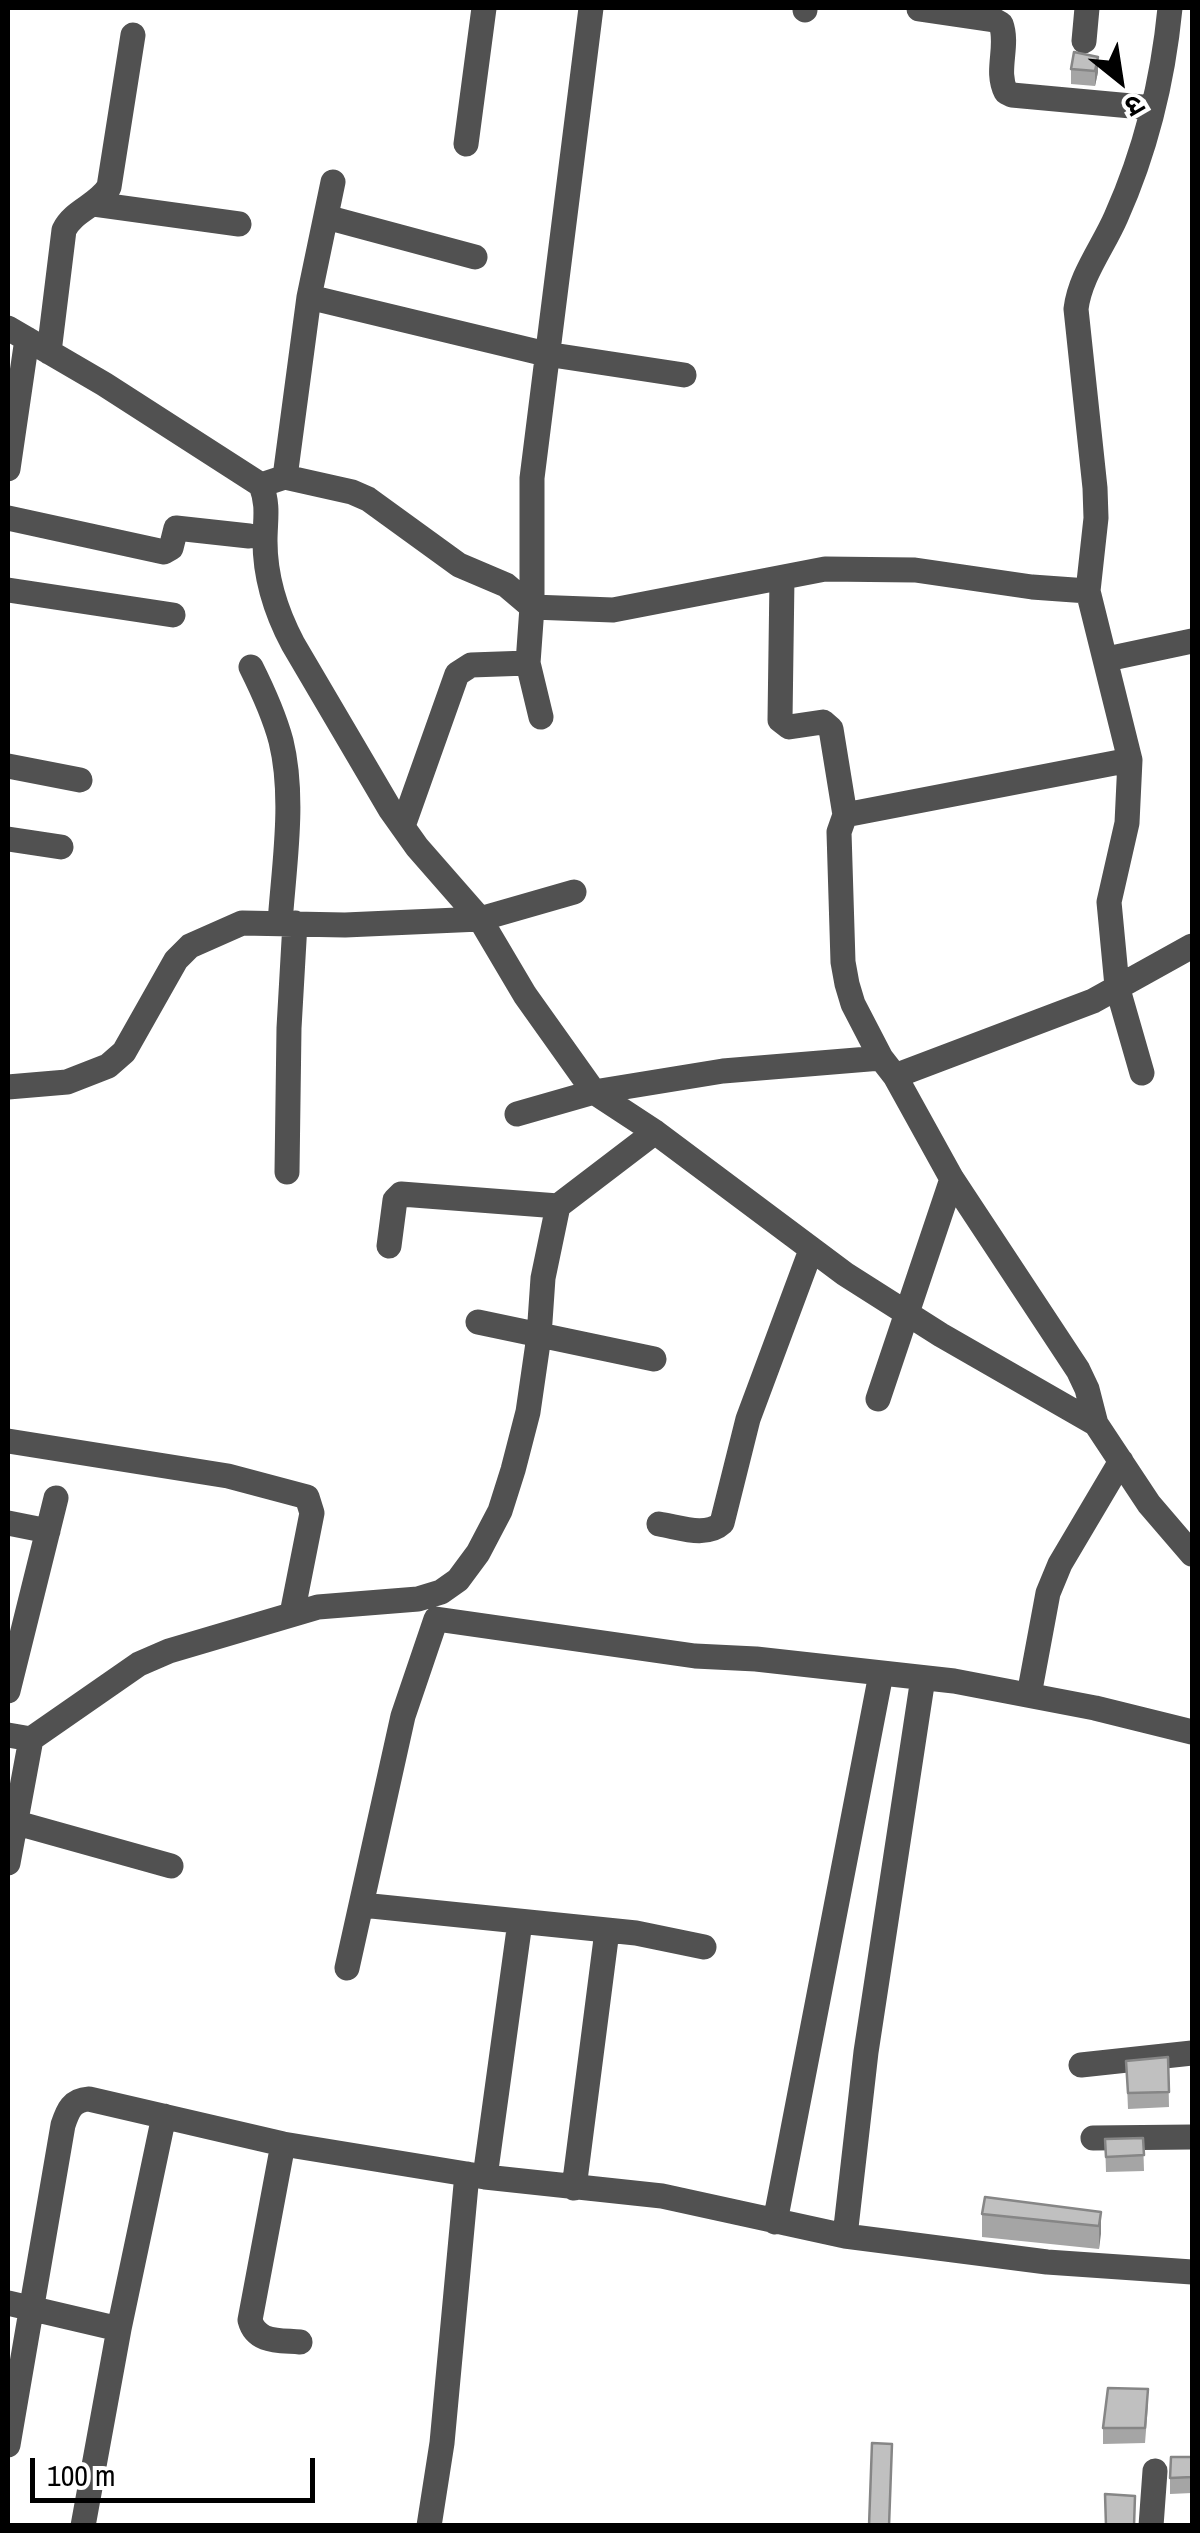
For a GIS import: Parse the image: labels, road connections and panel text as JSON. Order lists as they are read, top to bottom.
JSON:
{
  "scale_bar": "100 m",
  "north": "bottom right"
}
